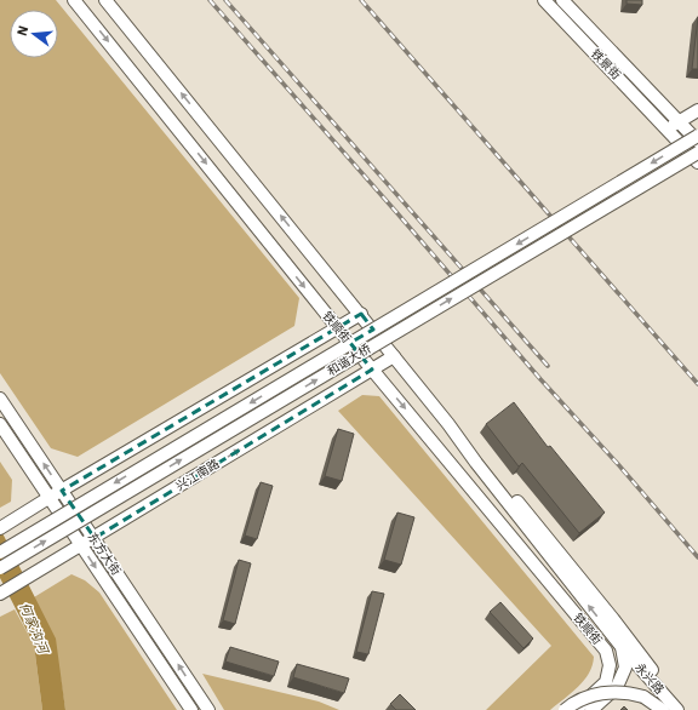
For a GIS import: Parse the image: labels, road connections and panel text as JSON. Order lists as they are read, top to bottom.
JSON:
{
  "streets": {
    "main road": [
      "铁景街",
      "铁顺街",
      "和谐大桥",
      "兴江南路",
      "东方大街",
      "永兴路"
    ]
  },
  "crossings": [
    ["铁顺街", "兴江南路"],
    ["铁顺街", "永兴路"],
    ["兴江南路", "东方大街"]
  ],
  "water": ["何家沟河"],
  "north": "left"
}
